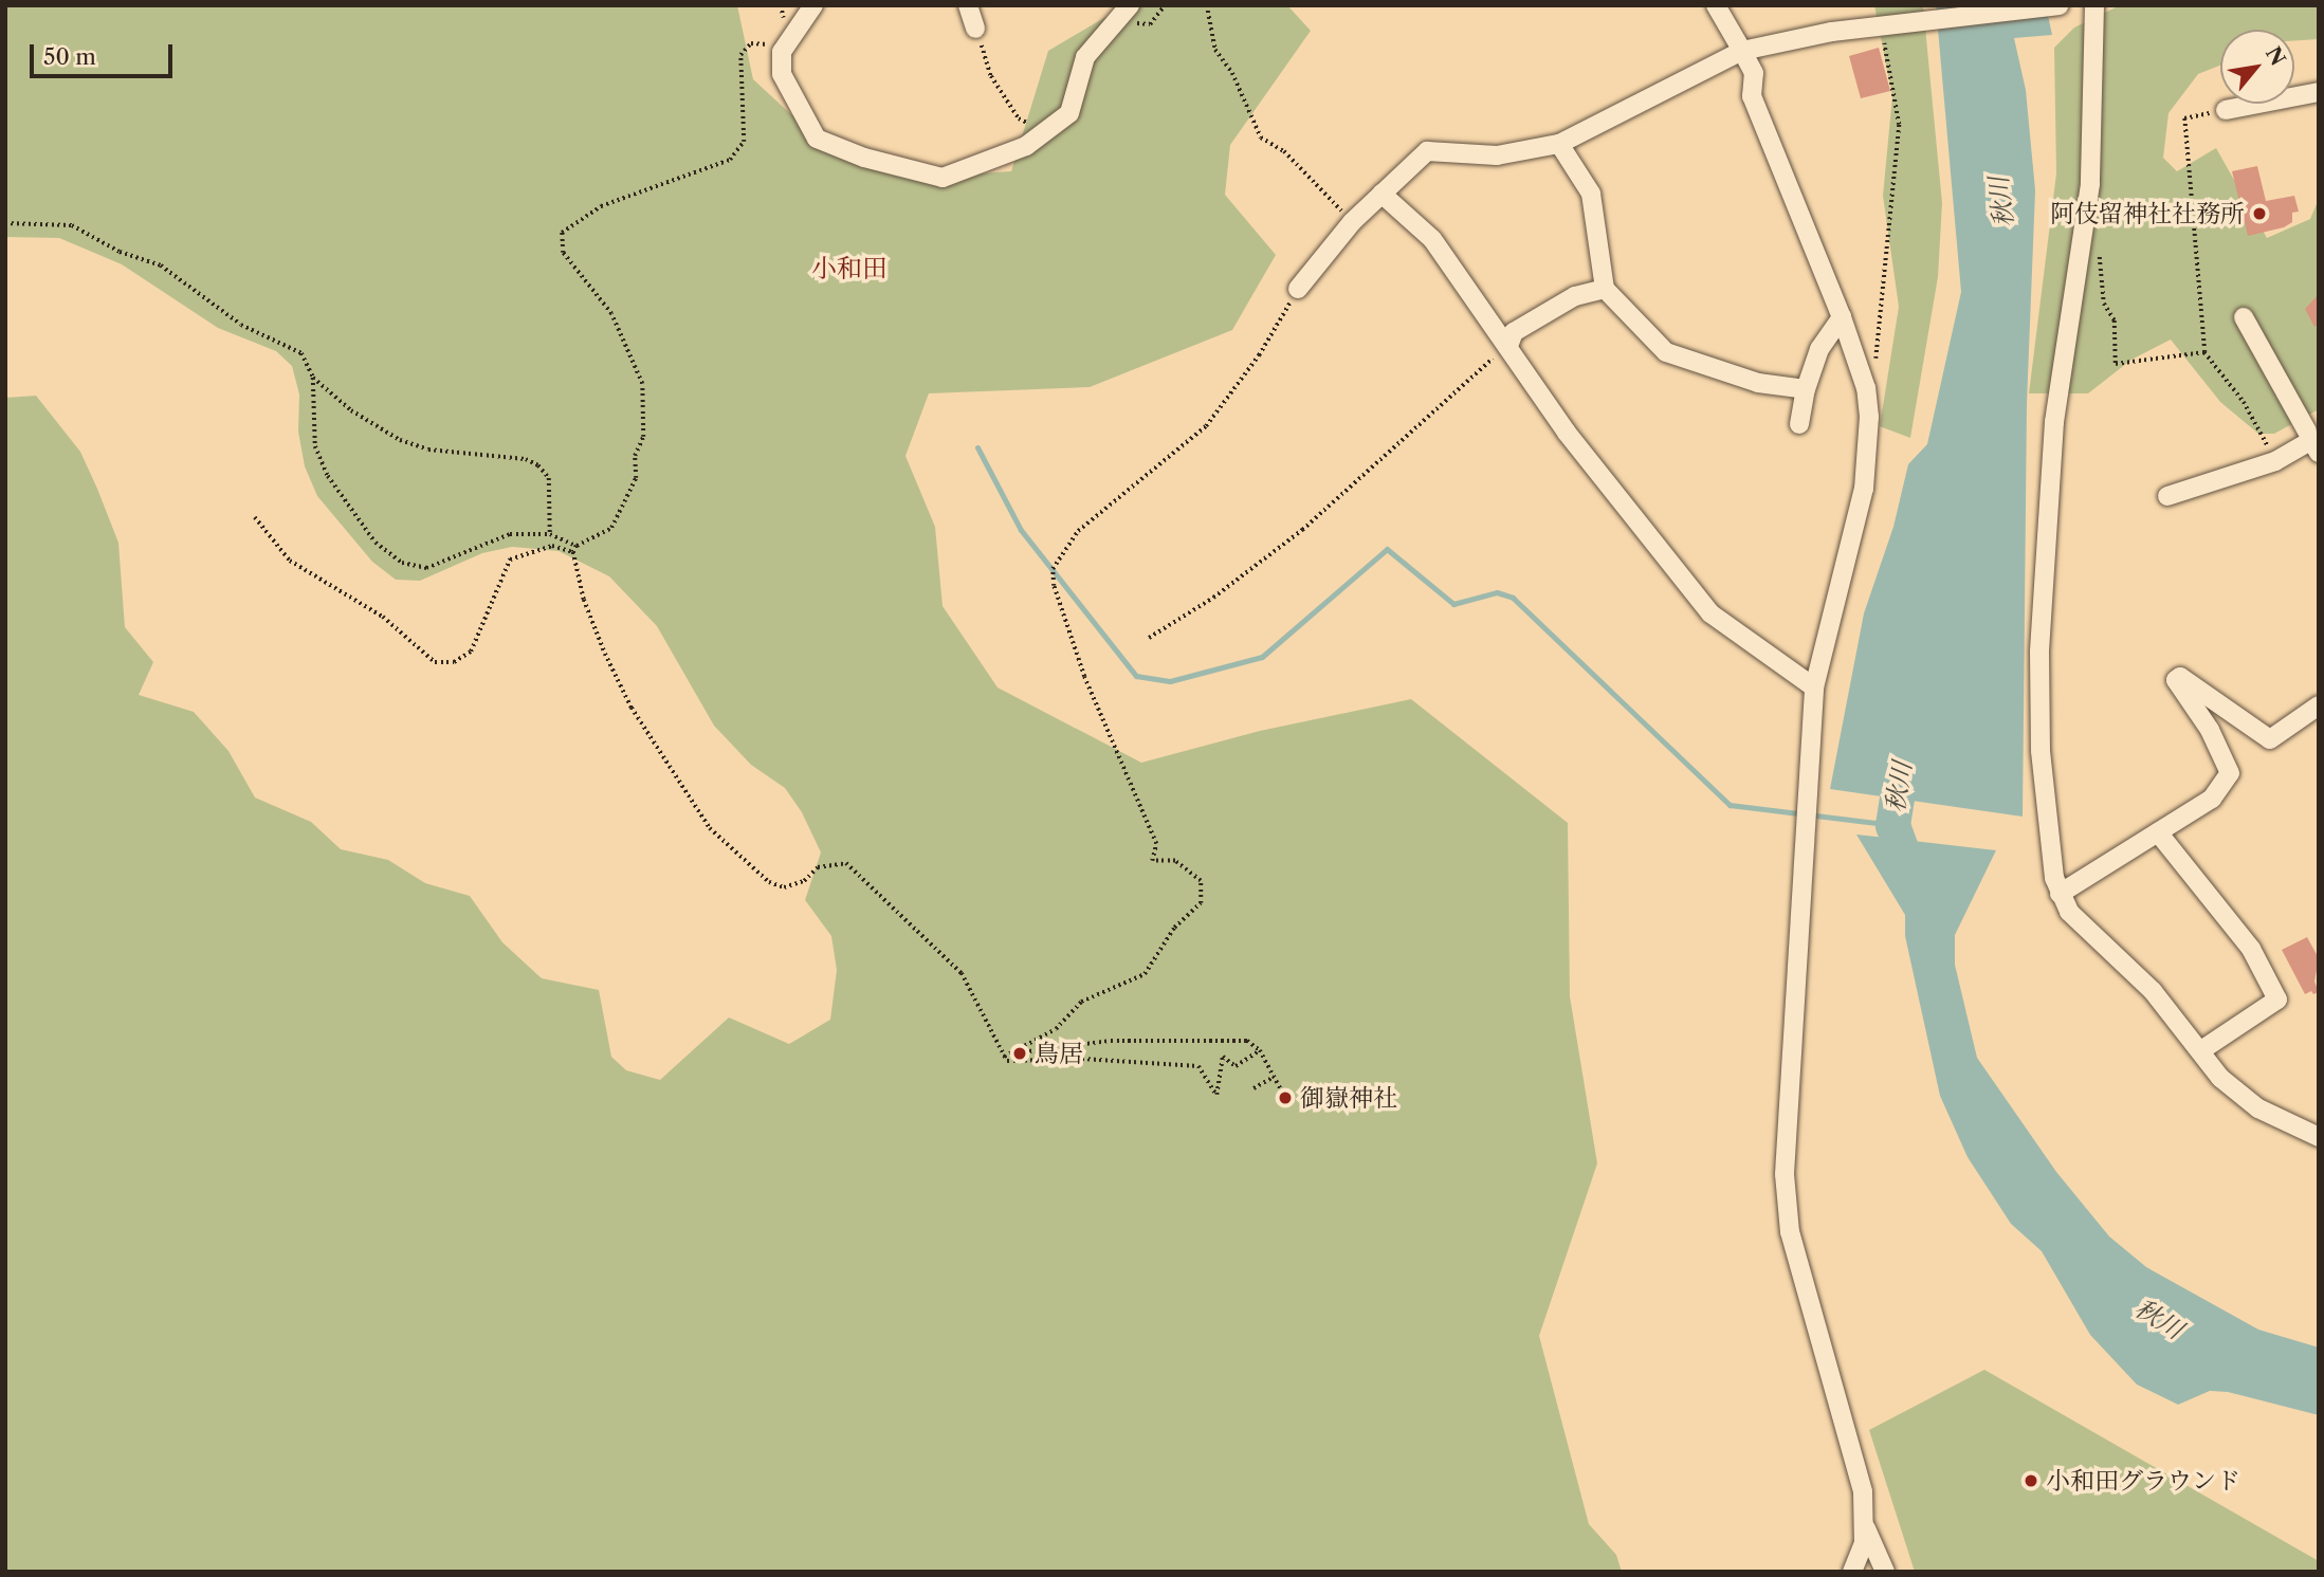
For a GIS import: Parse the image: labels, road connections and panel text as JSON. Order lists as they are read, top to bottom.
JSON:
{
  "districts": ["小和田"],
  "water": ["秋川"],
  "places": [
    "阿伎留神社社務所",
    "鳥居",
    "御嶽神社",
    "小和田グラウンド"
  ],
  "scale_bar": "50 m",
  "north": "top right"
}
